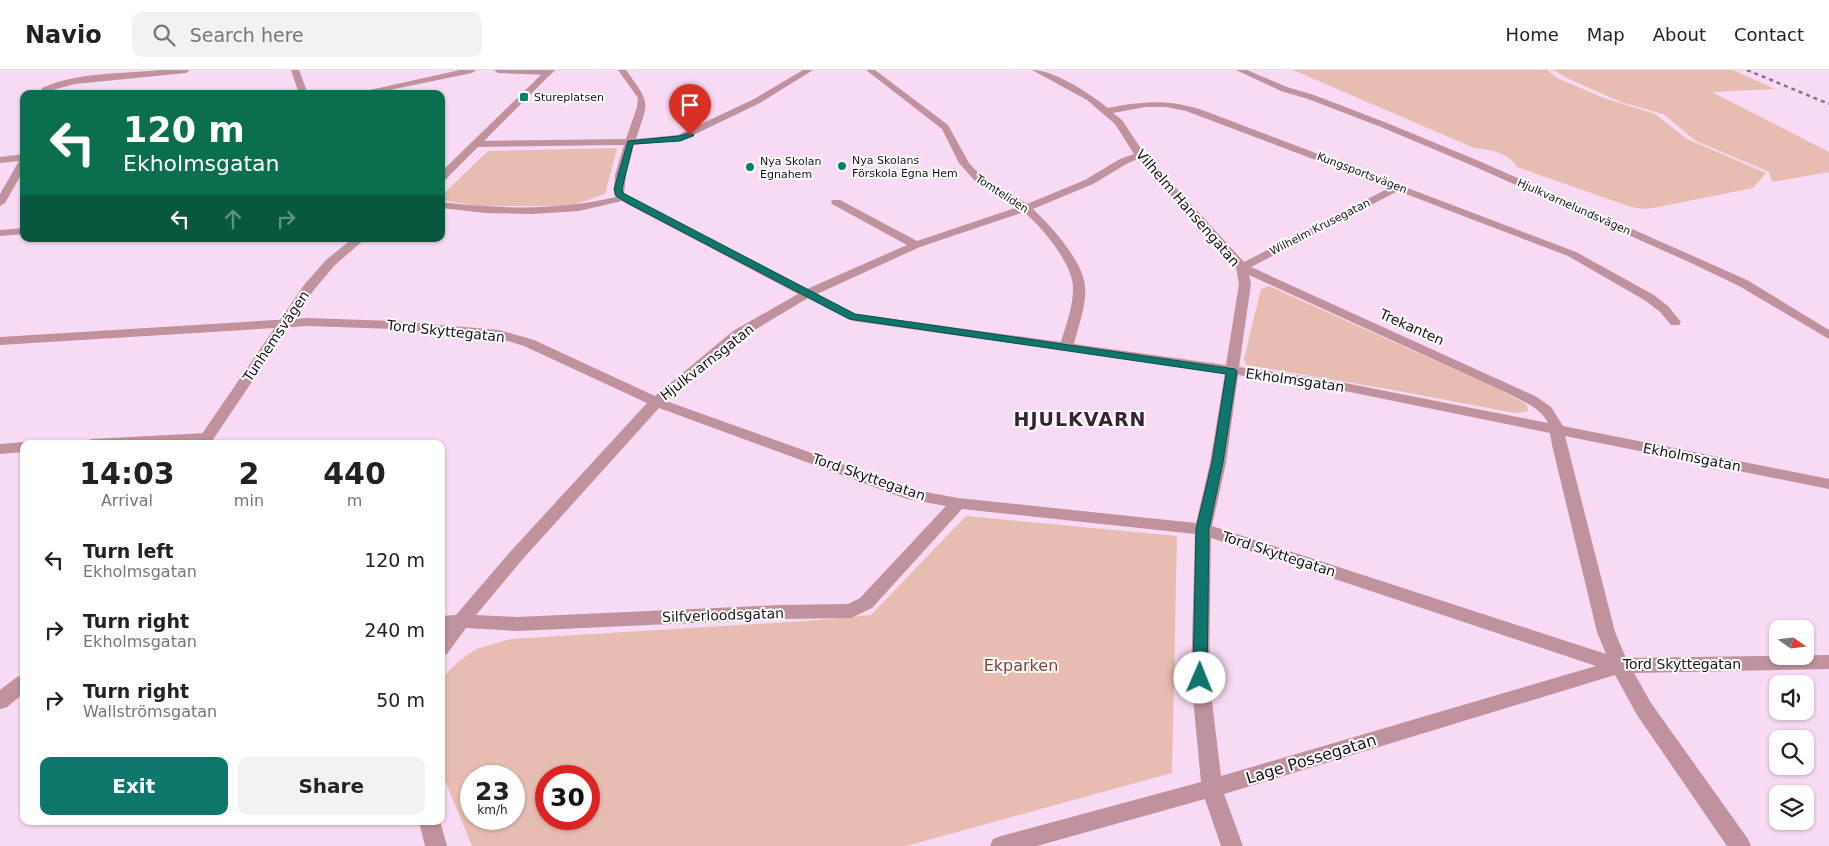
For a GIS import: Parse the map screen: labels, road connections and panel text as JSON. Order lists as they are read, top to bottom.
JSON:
{
  "streets": {
    "street": [
      "Kungsportsvägen",
      "Tomteliden",
      "Hjulkvarnelundsvägen",
      "Vilhelm Hansengatan",
      "Wilhelm Krusegatan",
      "Trekanten",
      "Tord Skyttegatan",
      "Tunhemsvägen",
      "Hjulkvarnsgatan",
      "Ekholmsgatan",
      "Silfverloodsgatan",
      "Lage Possegatan"
    ]
  },
  "crossings": [
    ["Kungsportsvägen", "Vilhelm Hansengatan"],
    ["Kungsportsvägen", "Wilhelm Krusegatan"],
    ["Tomteliden", "Hjulkvarnsgatan"],
    ["Tomteliden", "Ekholmsgatan"],
    ["Vilhelm Hansengatan", "Wilhelm Krusegatan"],
    ["Vilhelm Hansengatan", "Trekanten"],
    ["Vilhelm Hansengatan", "Tord Skyttegatan"],
    ["Vilhelm Hansengatan", "Hjulkvarnsgatan"],
    ["Vilhelm Hansengatan", "Ekholmsgatan"],
    ["Vilhelm Hansengatan", "Lage Possegatan"],
    ["Wilhelm Krusegatan", "Trekanten"],
    ["Trekanten", "Ekholmsgatan"],
    ["Tord Skyttegatan", "Tunhemsvägen"],
    ["Tord Skyttegatan", "Hjulkvarnsgatan"],
    ["Tord Skyttegatan", "Silfverloodsgatan"],
    ["Tord Skyttegatan", "Lage Possegatan"],
    ["Hjulkvarnsgatan", "Ekholmsgatan"],
    ["Hjulkvarnsgatan", "Silfverloodsgatan"]
  ],
  "districts": ["HJULKVARN"],
  "parks": ["Ekparken"],
  "places": {
    "transit": ["Stureplatsen"],
    "other": ["Nya Skolans Förskola Egna Hem", "Nya Skolan Egnahem"]
  },
  "north": "right",
  "page": {
    "header": "Navio",
    "search": "Search here",
    "nav": [
      "Home",
      "Map",
      "About",
      "Contact"
    ],
    "turn": ["120 m", "Ekholmsgatan"],
    "eta": [
      "14:03",
      "Arrival",
      "2",
      "min",
      "440",
      "m"
    ],
    "list": [
      {
        "name": "Turn left",
        "note": "Ekholmsgatan",
        "value": "120 m"
      },
      {
        "name": "Turn right",
        "note": "Ekholmsgatan",
        "value": "240 m"
      },
      {
        "name": "Turn right",
        "note": "Wallströmsgatan",
        "value": "50 m"
      }
    ],
    "buttons": ["Exit", "Share"],
    "speed": "23 km/h",
    "limit": "30"
  }
}
